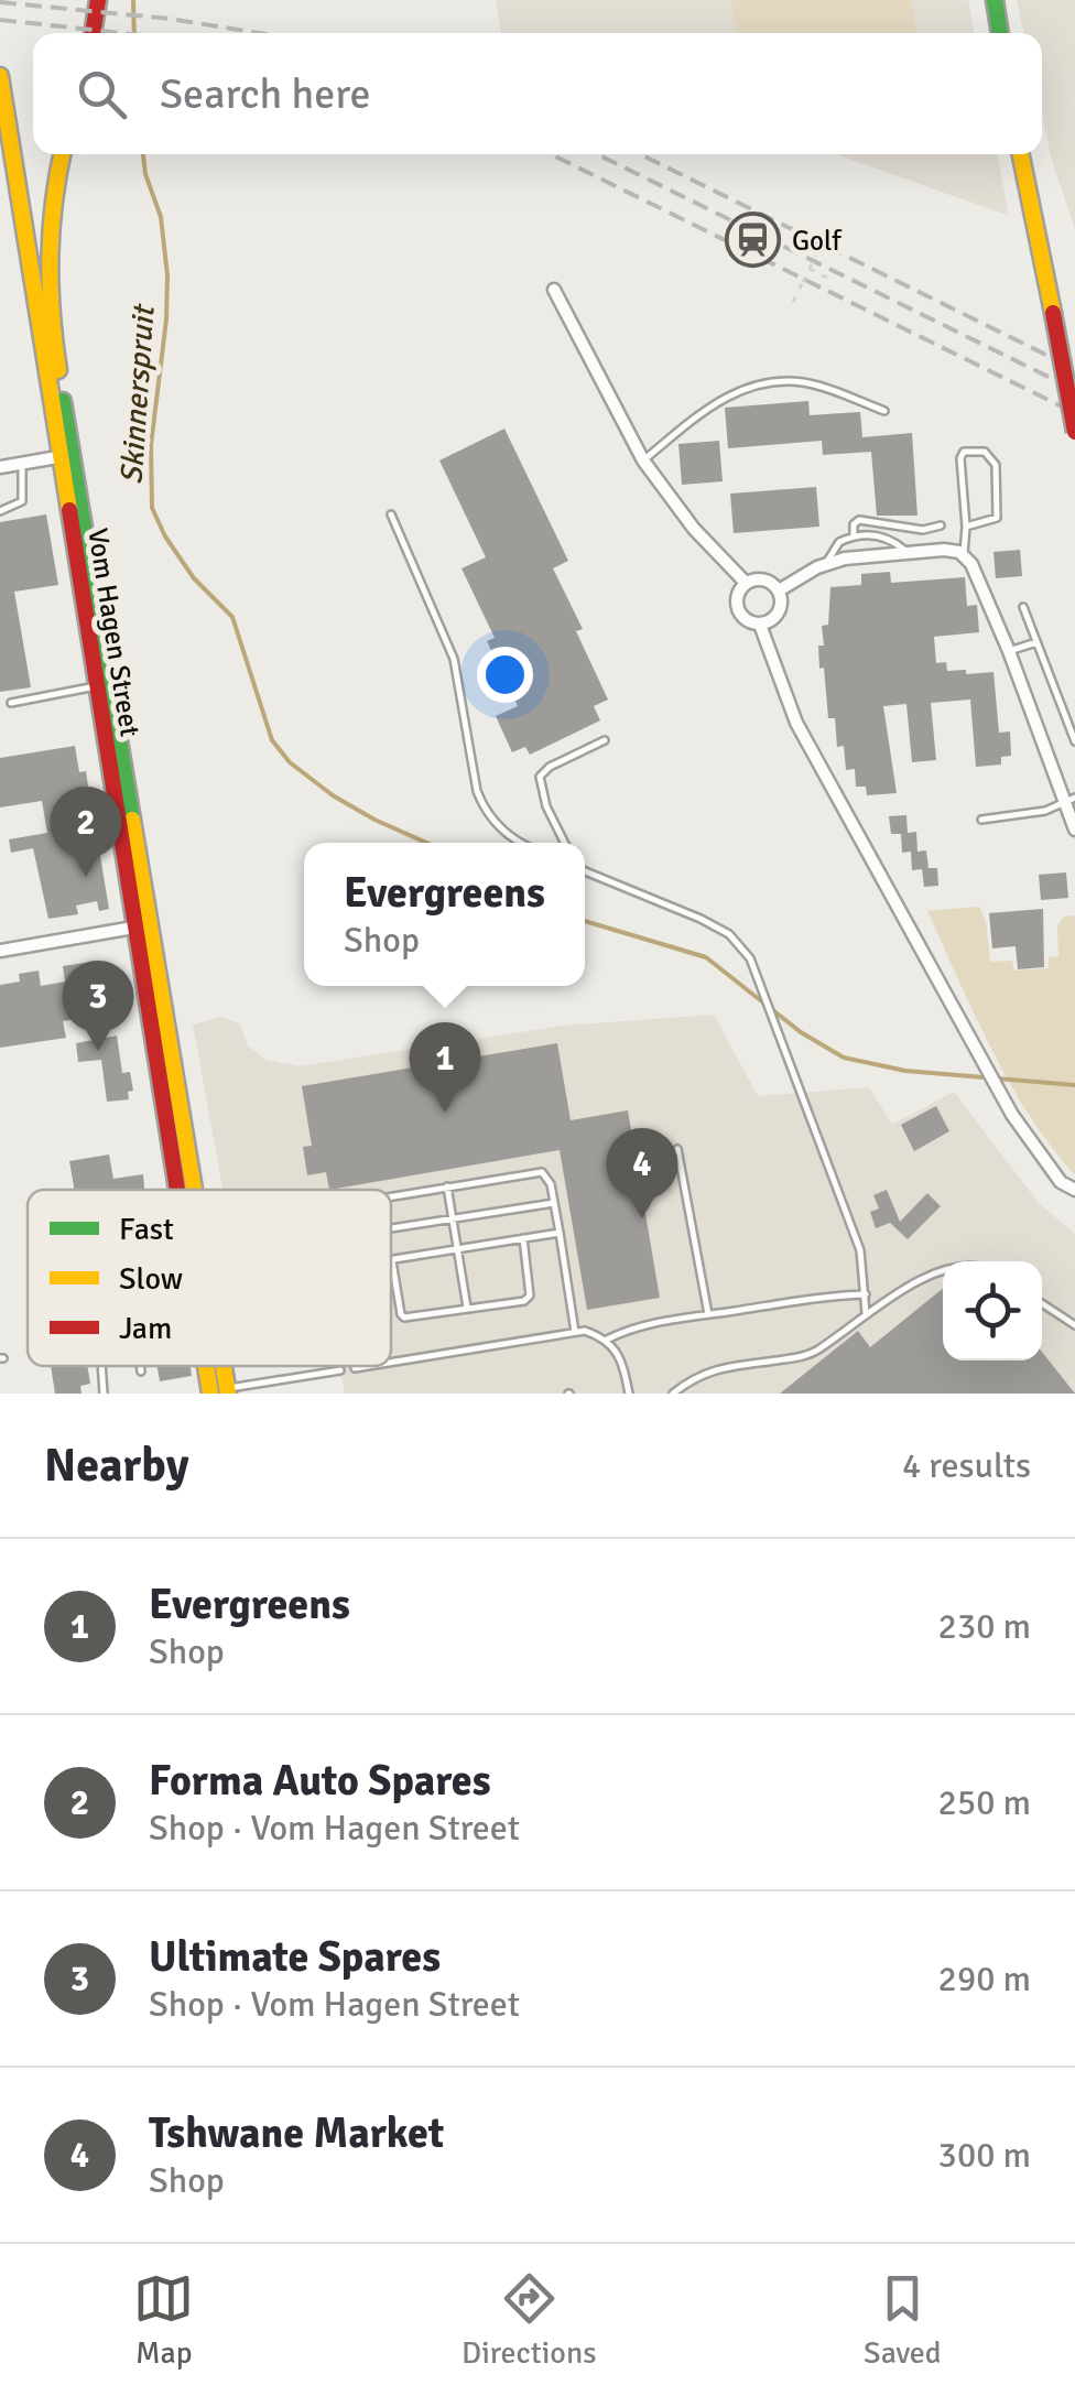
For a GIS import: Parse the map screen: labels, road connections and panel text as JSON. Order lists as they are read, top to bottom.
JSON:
{
  "streets": {
    "main road": ["Vom Hagen Street"]
  },
  "water": ["Skinnerspruit"],
  "places": {
    "station": ["Golf"]
  },
  "legend": ["Fast", "Slow", "Jam"],
  "page": {
    "search": "Search here",
    "pins": [
      "2",
      "3",
      "1",
      "4"
    ],
    "popup": ["Evergreens", "Shop"],
    "heading": ["Nearby", "4 results"],
    "list": [
      {
        "mark": "1",
        "name": "Evergreens",
        "note": "Shop",
        "value": "230 m"
      },
      {
        "mark": "2",
        "name": "Forma Auto Spares",
        "note": "Shop · Vom Hagen Street",
        "value": "250 m"
      },
      {
        "mark": "3",
        "name": "Ultimate Spares",
        "note": "Shop · Vom Hagen Street",
        "value": "290 m"
      },
      {
        "mark": "4",
        "name": "Tshwane Market",
        "note": "Shop",
        "value": "300 m"
      }
    ],
    "nav": ["Map", "Directions", "Saved"]
  }
}
